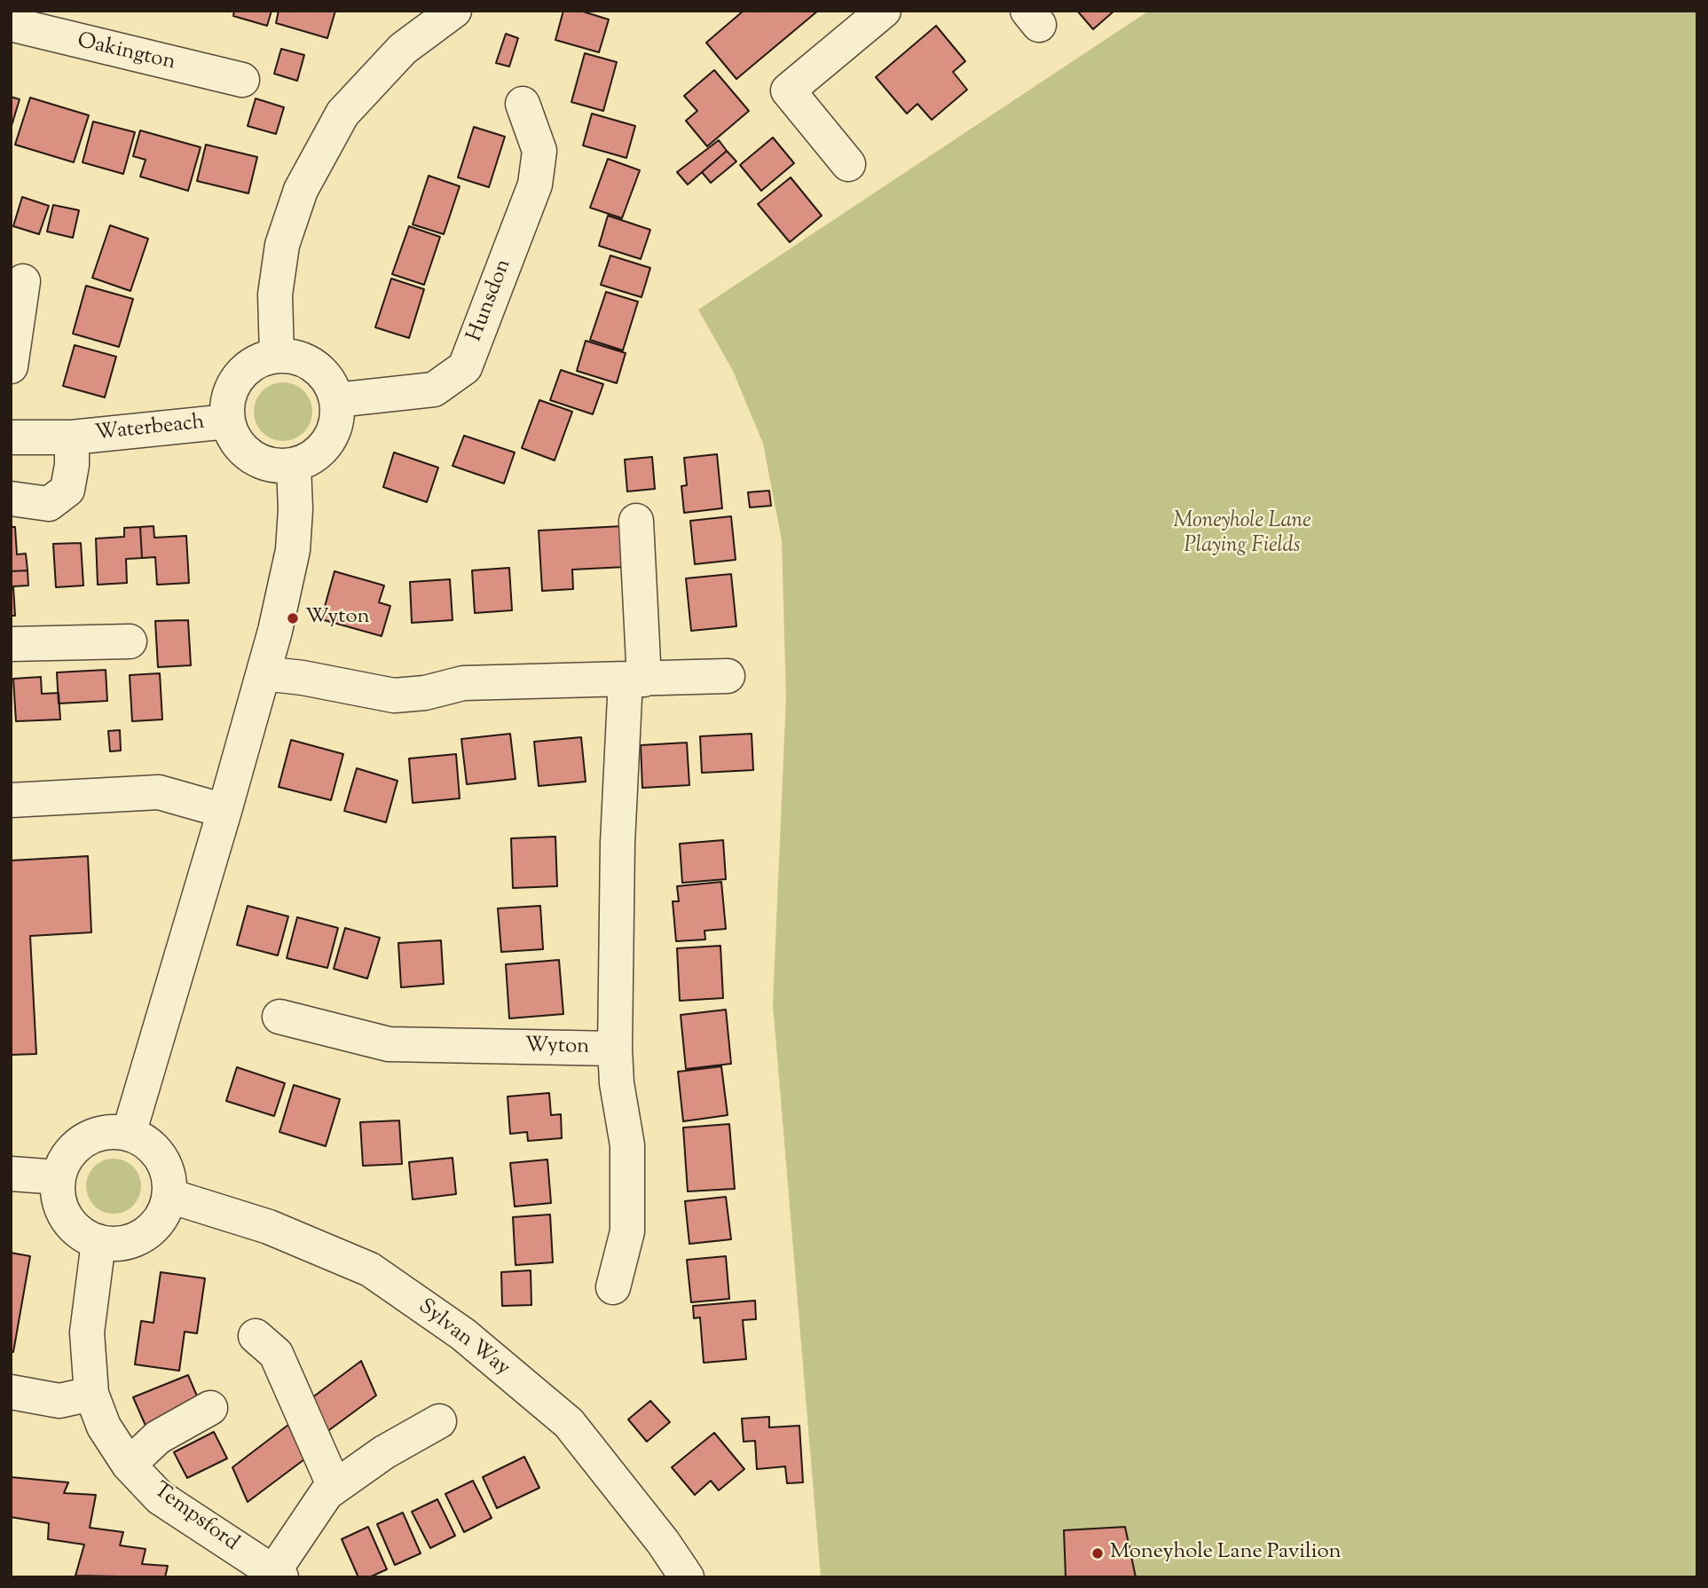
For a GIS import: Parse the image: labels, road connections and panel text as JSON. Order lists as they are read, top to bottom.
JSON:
{
  "streets": {
    "street": [
      "Oakington",
      "Hunsdon",
      "Waterbeach",
      "Wyton",
      "Sylvan Way",
      "Tempsford"
    ]
  },
  "crossings": [
    ["Hunsdon", "Waterbeach"],
    ["Sylvan Way", "Tempsford"]
  ],
  "parks": ["Moneyhole Lane Playing Fields"],
  "places": ["Wyton", "Moneyhole Lane Pavilion"]
}
